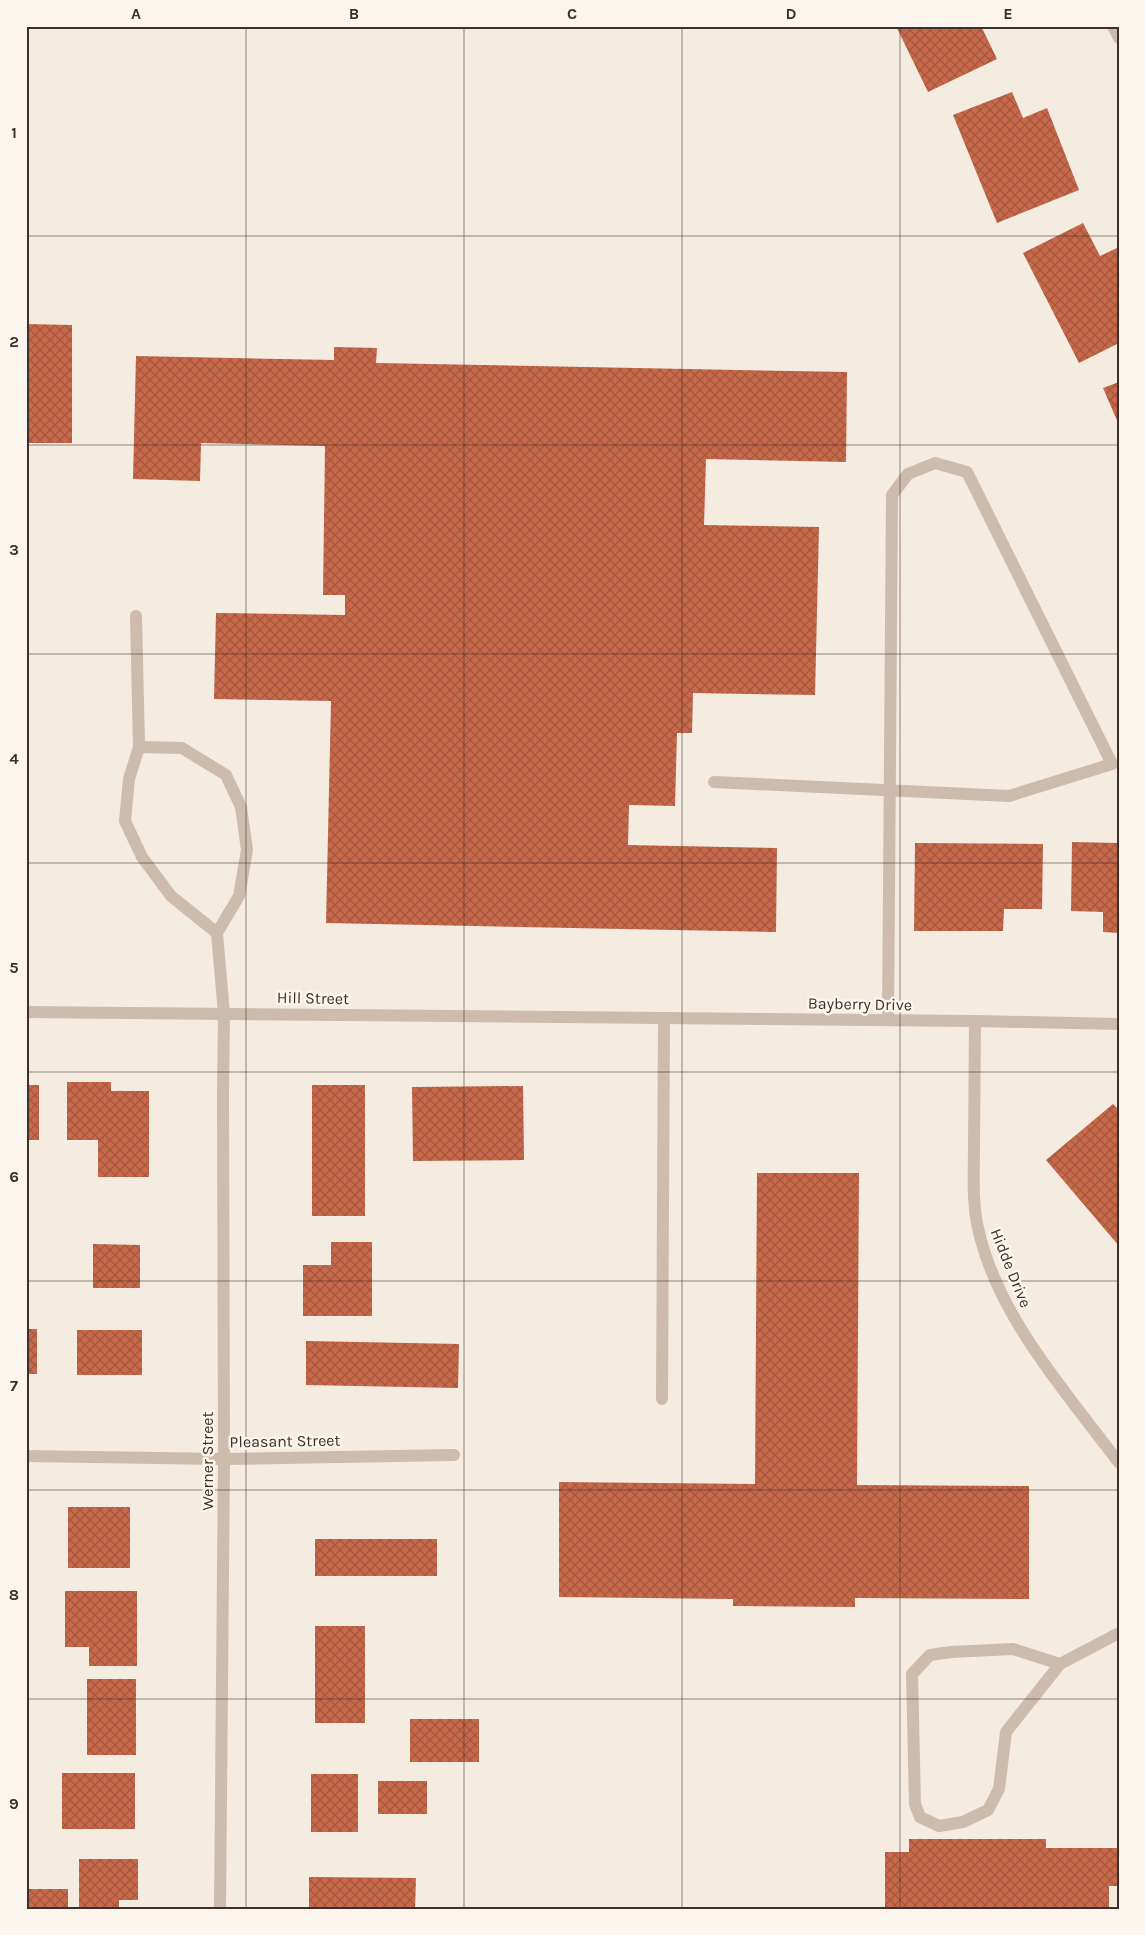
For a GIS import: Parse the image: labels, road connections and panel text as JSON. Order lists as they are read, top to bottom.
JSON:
{
  "streets": {
    "street": [
      "Hill Street",
      "Bayberry Drive",
      "Hidde Drive",
      "Pleasant Street",
      "Werner Street"
    ]
  },
  "crossings": [
    ["Hill Street", "Bayberry Drive"],
    ["Hill Street", "Werner Street"],
    ["Bayberry Drive", "Hidde Drive"],
    ["Pleasant Street", "Werner Street"]
  ],
  "grid": {
    "columns": [
      "A",
      "B",
      "C",
      "D",
      "E"
    ],
    "rows": [
      "1",
      "2",
      "3",
      "4",
      "5",
      "6",
      "7",
      "8",
      "9"
    ]
  }
}
